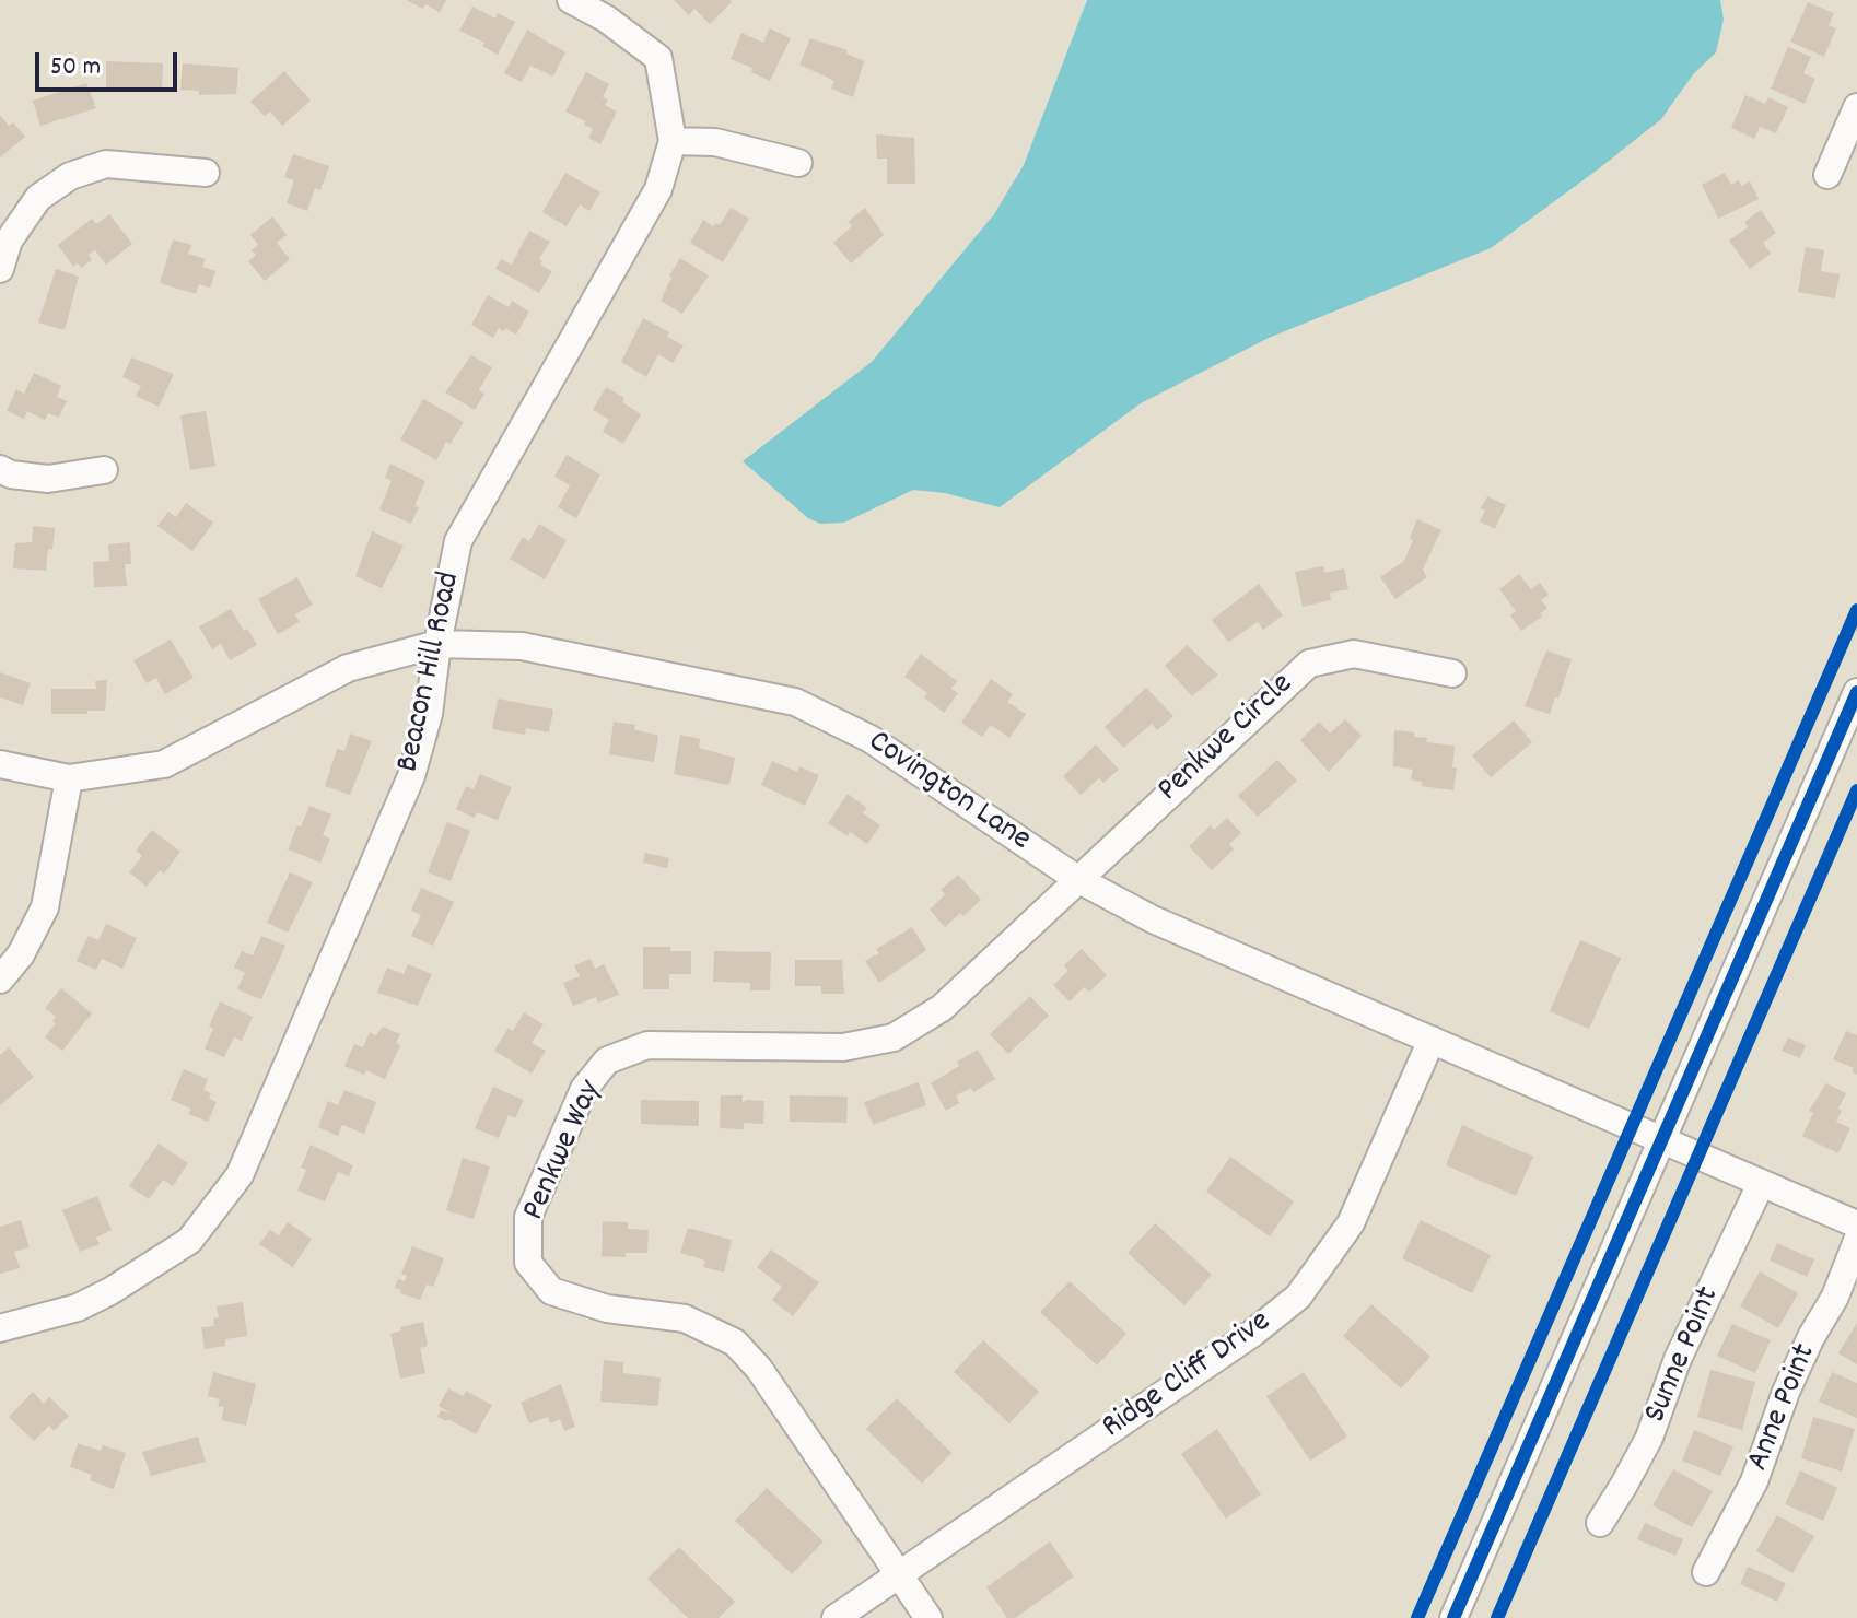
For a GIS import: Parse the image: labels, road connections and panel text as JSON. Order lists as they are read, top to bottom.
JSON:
{
  "streets": {
    "street": [
      "Beacon Hill Road",
      "Penkwe Circle",
      "Covington Lane",
      "Penkwe Way",
      "Sunne Point",
      "Ridge Cliff Drive",
      "Anne Point"
    ]
  },
  "crossings": [
    ["Beacon Hill Road", "Covington Lane"],
    ["Penkwe Circle", "Covington Lane"],
    ["Penkwe Circle", "Penkwe Way"],
    ["Covington Lane", "Penkwe Way"],
    ["Covington Lane", "Sunne Point"],
    ["Covington Lane", "Ridge Cliff Drive"],
    ["Penkwe Way", "Ridge Cliff Drive"]
  ],
  "scale_bar": "50 m"
}
